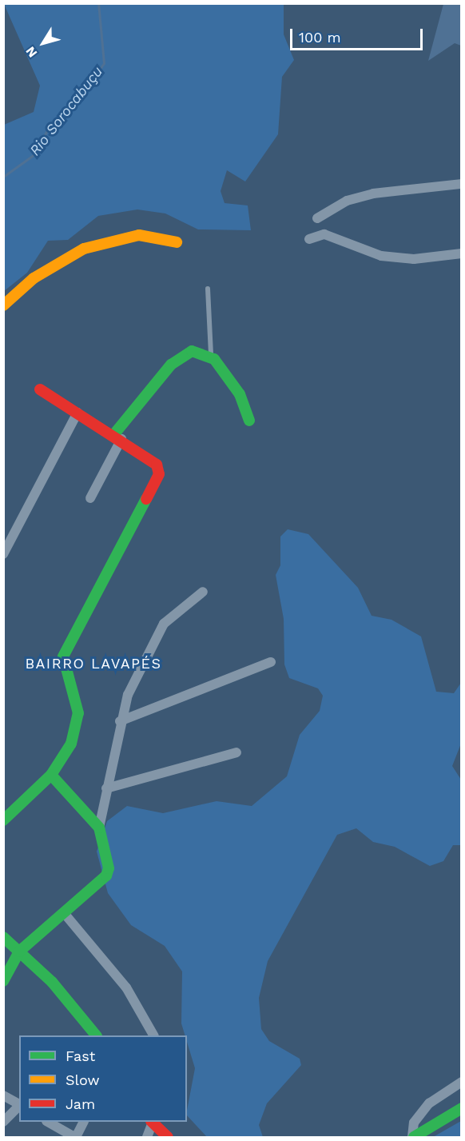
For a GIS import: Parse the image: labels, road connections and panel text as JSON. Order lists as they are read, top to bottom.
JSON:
{
  "districts": ["BAIRRO LAVAPÉS"],
  "water": ["Rio Sorocabuçu"],
  "legend": ["Fast", "Slow", "Jam"],
  "scale_bar": "100 m",
  "north": "bottom left"
}
